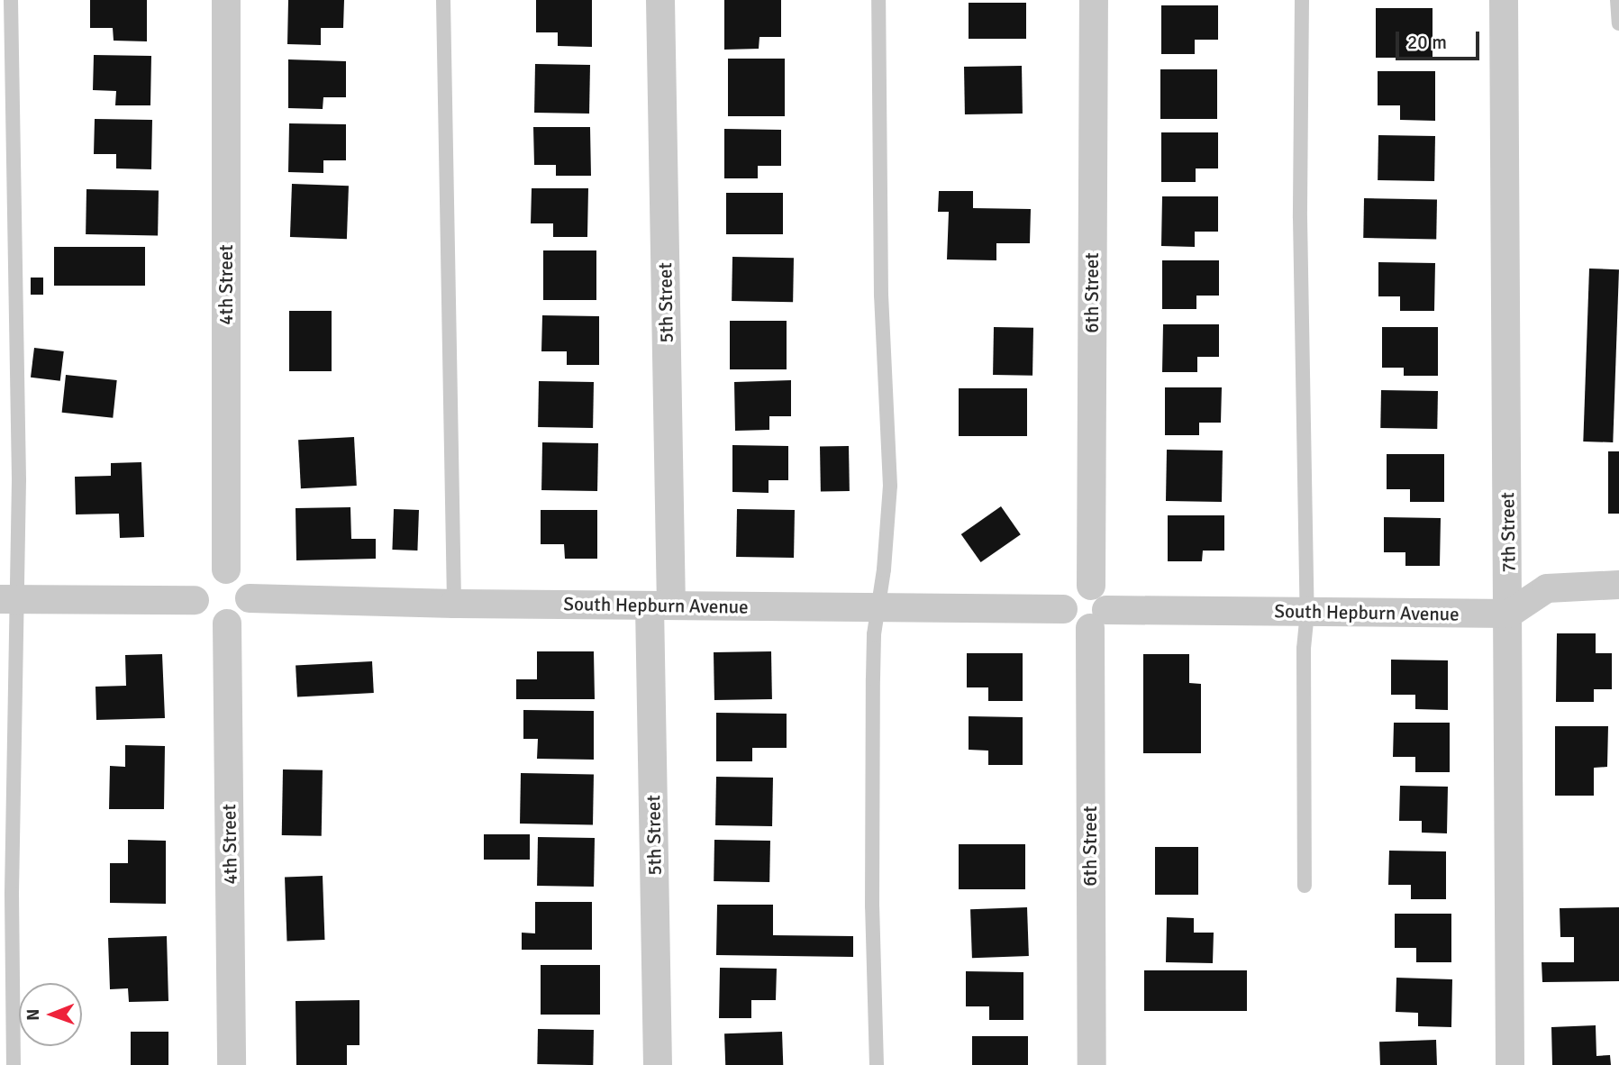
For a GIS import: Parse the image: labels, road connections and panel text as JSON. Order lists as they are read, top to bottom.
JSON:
{
  "streets": {
    "street": [
      "4th Street",
      "6th Street",
      "5th Street",
      "7th Street",
      "South Hepburn Avenue"
    ]
  },
  "crossings": [
    ["4th Street", "South Hepburn Avenue"],
    ["6th Street", "South Hepburn Avenue"],
    ["5th Street", "South Hepburn Avenue"],
    ["7th Street", "South Hepburn Avenue"]
  ],
  "scale_bar": "20 m",
  "north": "left"
}
